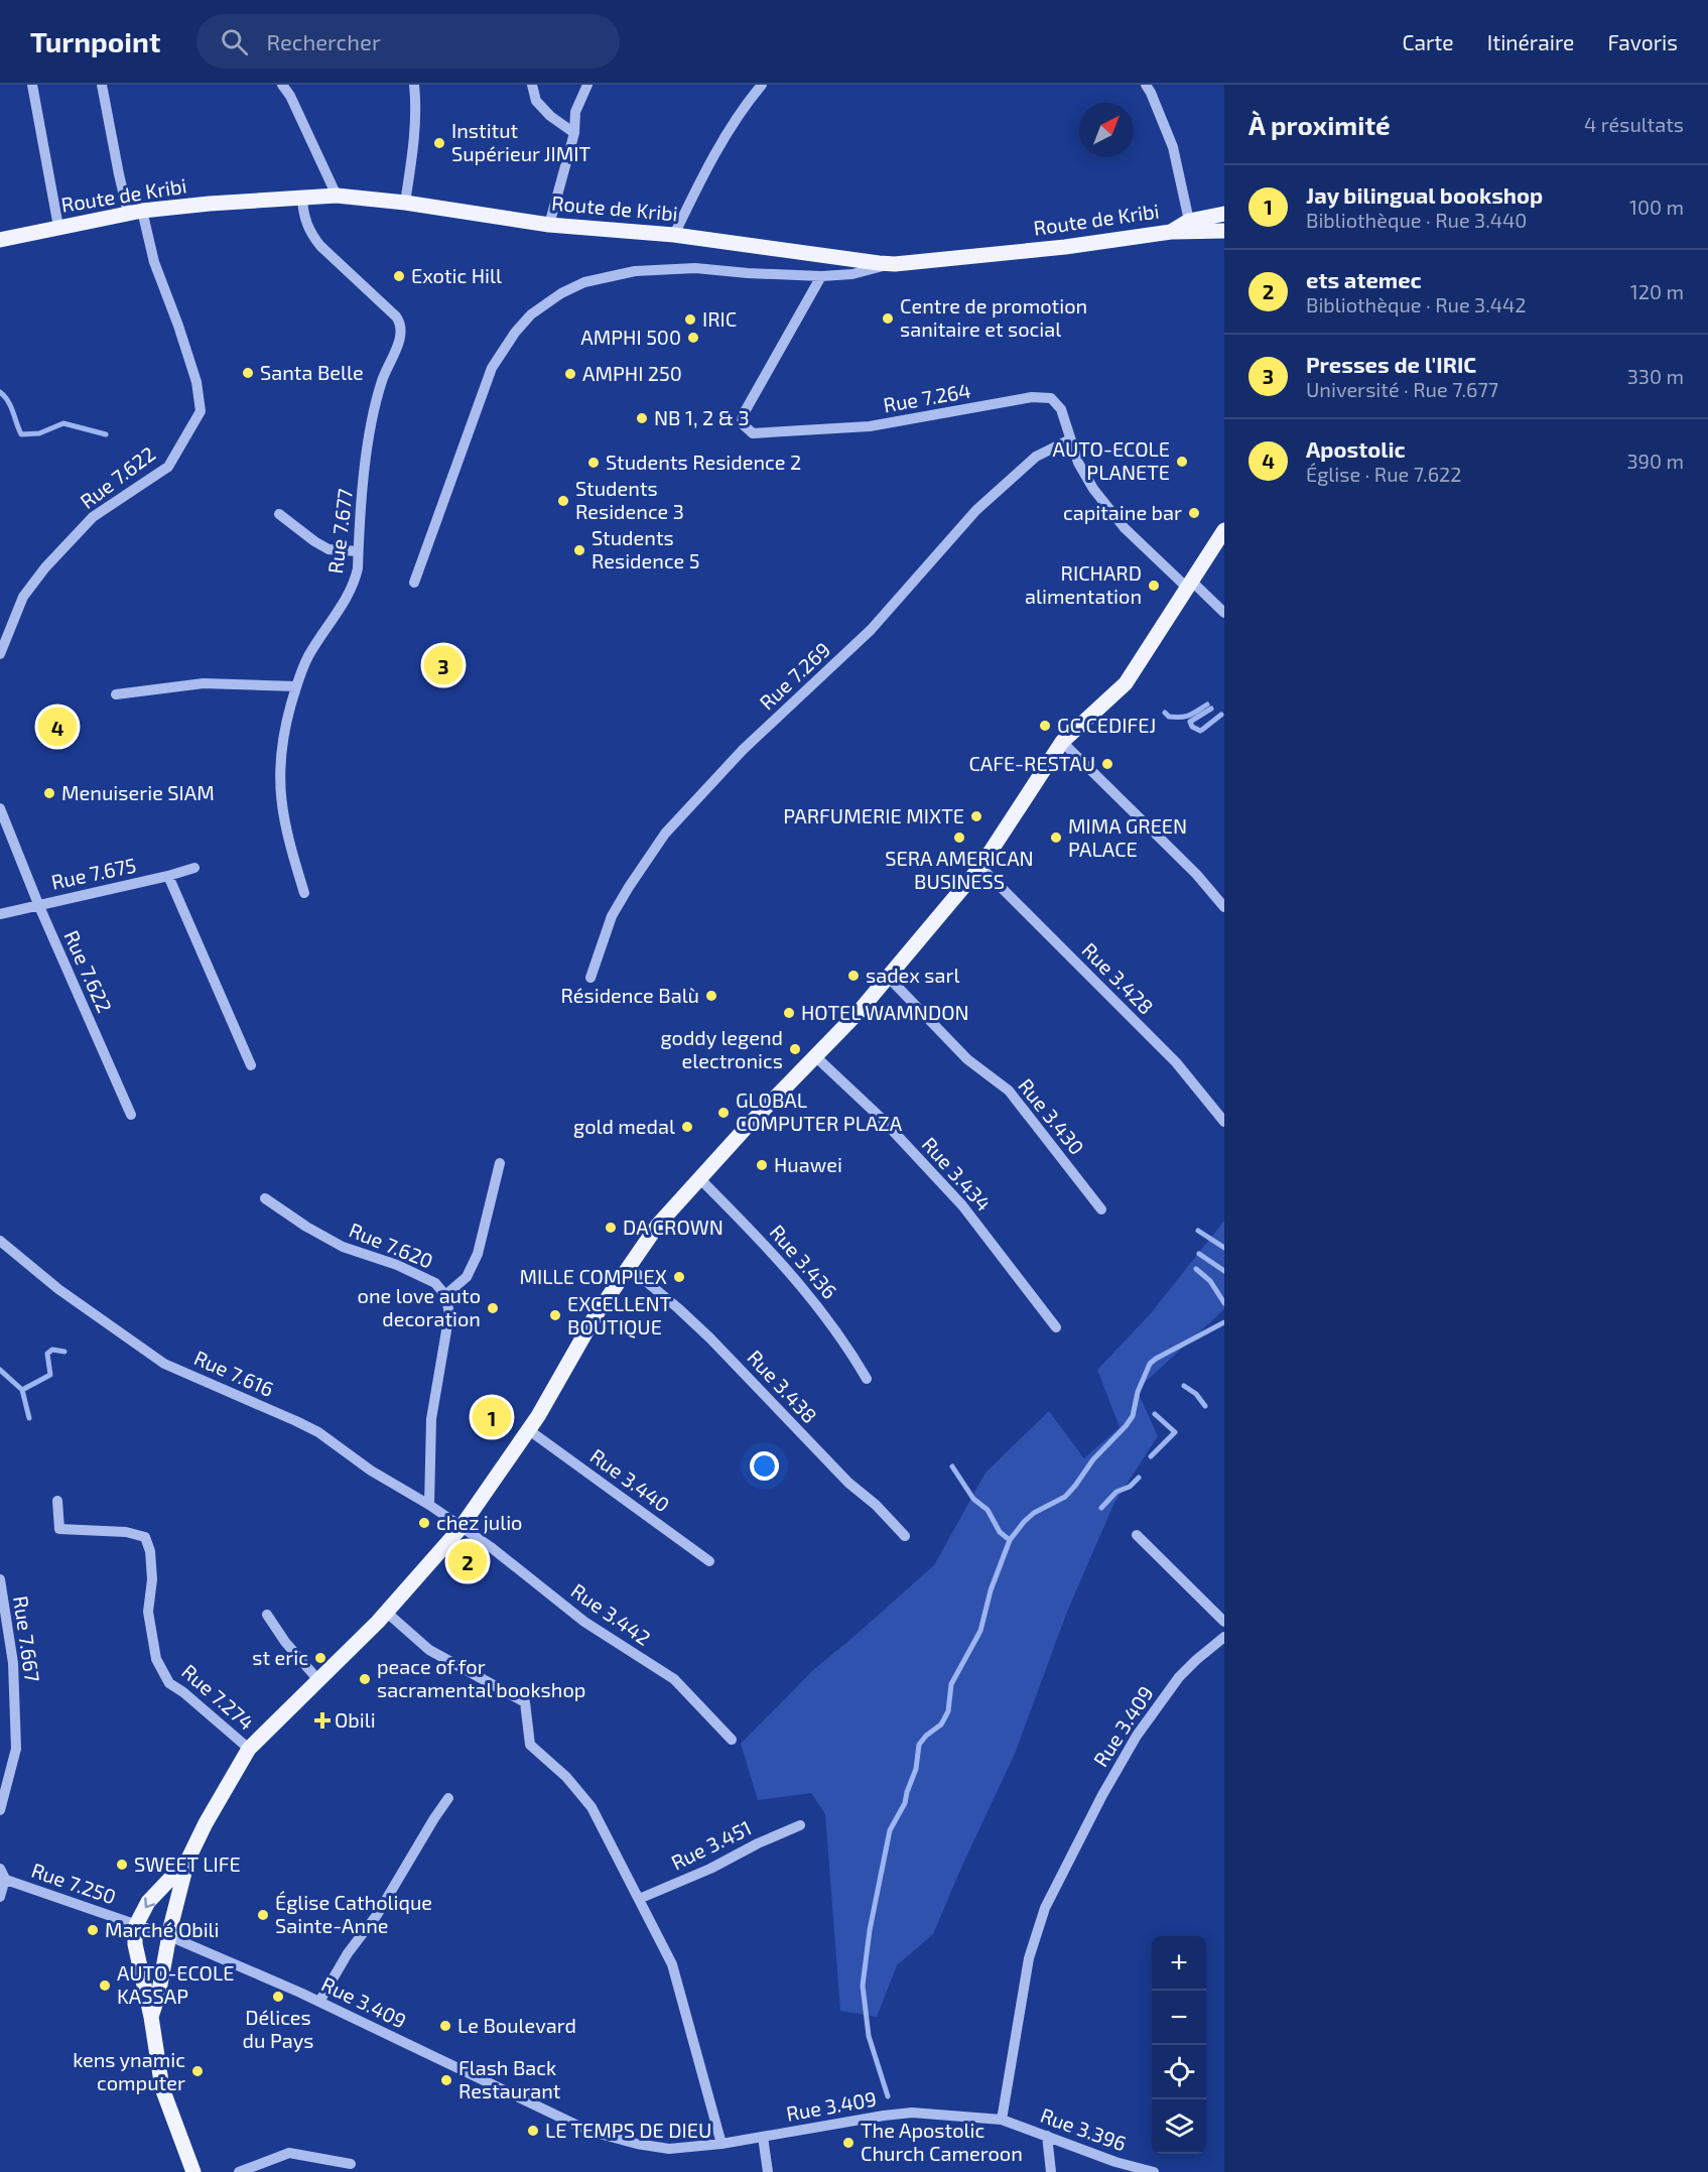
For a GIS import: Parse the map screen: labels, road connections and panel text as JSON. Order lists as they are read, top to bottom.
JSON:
{
  "streets": {
    "main road": ["Route de Kribi"],
    "street": [
      "Rue 7.264",
      "Rue 7.622",
      "Rue 7.677",
      "Rue 7.269",
      "Rue 7.675",
      "Rue 3.428",
      "Rue 3.430",
      "Rue 3.434",
      "Rue 7.620",
      "Rue 3.436",
      "Rue 7.616",
      "Rue 3.438",
      "Rue 3.440",
      "Rue 3.442",
      "Rue 7.667",
      "Rue 7.274",
      "Rue 3.409",
      "Rue 3.451",
      "Rue 7.250",
      "Rue 3.396"
    ]
  },
  "crossings": [
    ["Route de Kribi", "Rue 7.622"],
    ["Route de Kribi", "Rue 7.677"],
    ["Rue 7.264", "Rue 7.269"],
    ["Rue 7.622", "Rue 7.675"],
    ["Rue 7.620", "Rue 7.616"],
    ["Rue 7.616", "Rue 3.442"],
    ["Rue 3.409", "Rue 7.250"],
    ["Rue 3.409", "Rue 3.396"]
  ],
  "places": {
    "other": [
      "Institut Supérieur JIMIT",
      "Exotic Hill",
      "Centre de promotion sanitaire et social",
      "IRIC",
      "AMPHI 500",
      "Santa Belle",
      "AMPHI 250",
      "NB 1, 2 & 3",
      "AUTO-ECOLE PLANETE",
      "Students Residence 2",
      "Students Residence 3",
      "capitaine bar",
      "Students Residence 5",
      "RICHARD alimentation",
      "GC CEDIFEJ",
      "CAFE-RESTAU",
      "Menuiserie SIAM",
      "PARFUMERIE MIXTE",
      "SERA AMERICAN BUSINESS",
      "MIMA GREEN PALACE",
      "sadex sarl",
      "Résidence Balù",
      "HOTEL WAMNDON",
      "goddy legend electronics",
      "GLOBAL COMPUTER PLAZA",
      "gold medal",
      "Huawei",
      "DA CROWN",
      "MILLE COMPLEX",
      "one love auto decoration",
      "EXCELLENT BOUTIQUE",
      "chez julio",
      "st eric",
      "peace of for sacramental bookshop",
      "SWEET LIFE",
      "Église Catholique Sainte-Anne",
      "Marché Obili",
      "AUTO-ECOLE KASSAP",
      "Délices du Pays",
      "Le Boulevard",
      "kens ynamic computer",
      "Flash Back Restaurant",
      "LE TEMPS DE DIEU",
      "The Apostolic Church Cameroon"
    ],
    "health": ["Obili"]
  },
  "north": "top right",
  "page": {
    "header": "Turnpoint",
    "search": "Rechercher",
    "nav": ["Carte", "Itinéraire", "Favoris"],
    "heading": ["À proximité", "4 résultats"],
    "list": [
      {
        "mark": "1",
        "name": "Jay bilingual bookshop",
        "note": "Bibliothèque · Rue 3.440",
        "value": "100 m"
      },
      {
        "mark": "2",
        "name": "ets atemec",
        "note": "Bibliothèque · Rue 3.442",
        "value": "120 m"
      },
      {
        "mark": "3",
        "name": "Presses de l'IRIC",
        "note": "Université · Rue 7.677",
        "value": "330 m"
      },
      {
        "mark": "4",
        "name": "Apostolic",
        "note": "Église · Rue 7.622",
        "value": "390 m"
      }
    ],
    "pins": [
      "3",
      "4",
      "1",
      "2"
    ],
    "map_buttons": ["+", "−"]
  }
}
